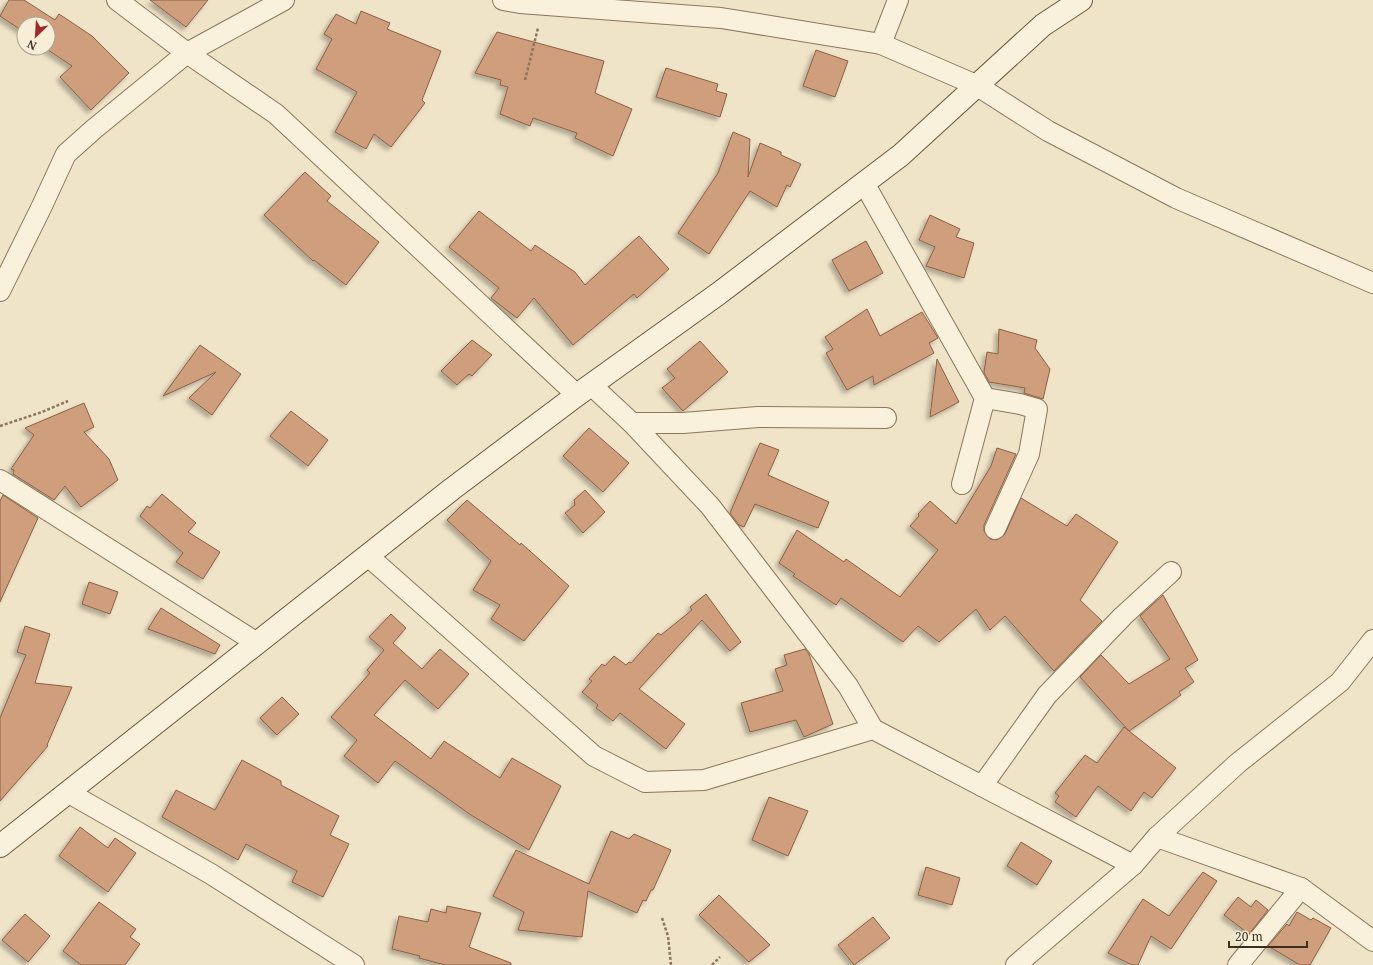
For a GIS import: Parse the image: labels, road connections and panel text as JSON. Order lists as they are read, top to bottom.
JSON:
{
  "scale_bar": "20 m",
  "north": "bottom left"
}
